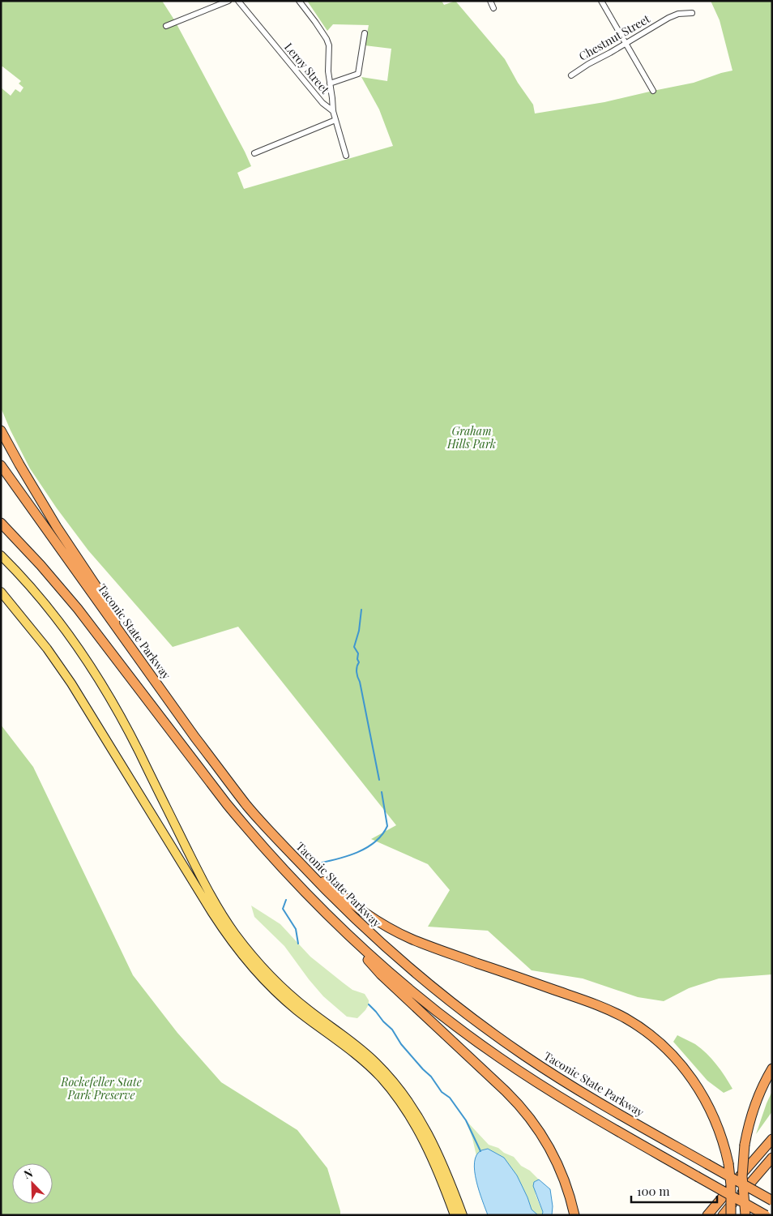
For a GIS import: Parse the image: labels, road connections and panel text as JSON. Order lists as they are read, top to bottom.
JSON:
{
  "streets": {
    "highway": ["Taconic State Parkway"],
    "street": ["Chestnut Street", "Leroy Street"]
  },
  "parks": ["Graham Hills Park", "Rockefeller State Park Preserve"],
  "scale_bar": "100 m",
  "north": "top left"
}
